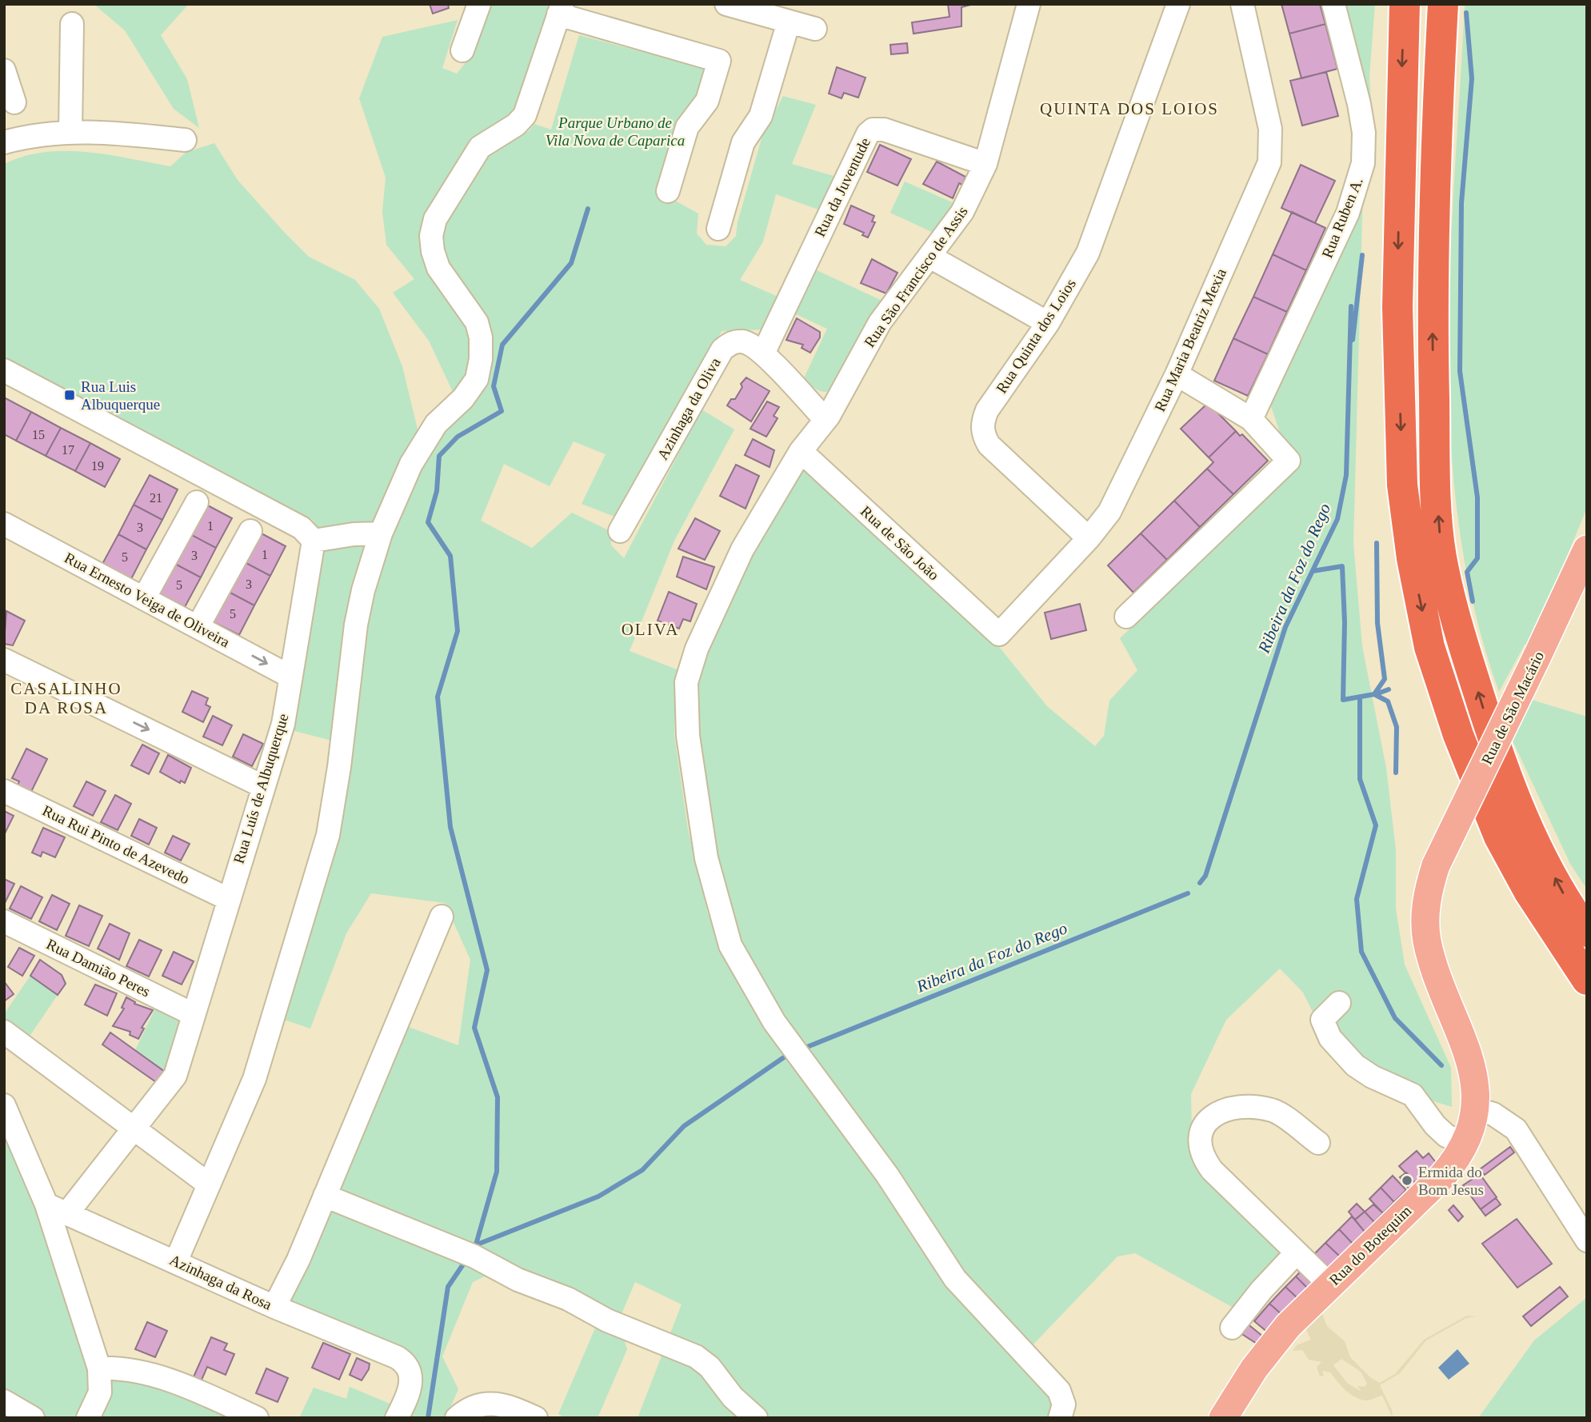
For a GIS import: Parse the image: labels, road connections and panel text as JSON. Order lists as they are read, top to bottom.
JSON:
{
  "streets": {
    "main road": ["Rua de São Macário", "Rua do Botequim"],
    "street": [
      "Rua da Juventude",
      "Rua Ruben A.",
      "Rua São Francisco de Assis",
      "Rua Quinta dos Loios",
      "Rua Maria Beatriz Mexia",
      "Azinhaga da Oliva",
      "Rua de São João",
      "Rua Ernesto Veiga de Oliveira",
      "Rua Luís de Albuquerque",
      "Rua Rui Pinto de Azevedo",
      "Rua Damião Peres",
      "Azinhaga da Rosa"
    ]
  },
  "crossings": [
    ["Rua da Juventude", "Rua São Francisco de Assis"],
    ["Rua da Juventude", "Azinhaga da Oliva"],
    ["Rua São Francisco de Assis", "Azinhaga da Oliva"],
    ["Rua São Francisco de Assis", "Rua de São João"],
    ["Rua Quinta dos Loios", "Rua Maria Beatriz Mexia"],
    ["Rua Maria Beatriz Mexia", "Rua de São João"],
    ["Rua Ernesto Veiga de Oliveira", "Rua Luís de Albuquerque"],
    ["Rua de São Macário", "Rua do Botequim"],
    ["Rua Luís de Albuquerque", "Rua Rui Pinto de Azevedo"],
    ["Rua Luís de Albuquerque", "Rua Damião Peres"],
    ["Rua Luís de Albuquerque", "Azinhaga da Rosa"]
  ],
  "districts": ["QUINTA DOS LOIOS", "OLIVA", "CASALINHO DA ROSA"],
  "water": ["Ribeira da Foz do Rego"],
  "parks": ["Parque Urbano de Vila Nova de Caparica"],
  "places": {
    "transit": ["Rua Luis Albuquerque"],
    "other": ["Ermida do Bom Jesus"]
  },
  "house_numbers": [
    "15",
    "17",
    "19",
    "21",
    "1",
    "3",
    "1",
    "3",
    "5",
    "3",
    "5",
    "5"
  ]
}
